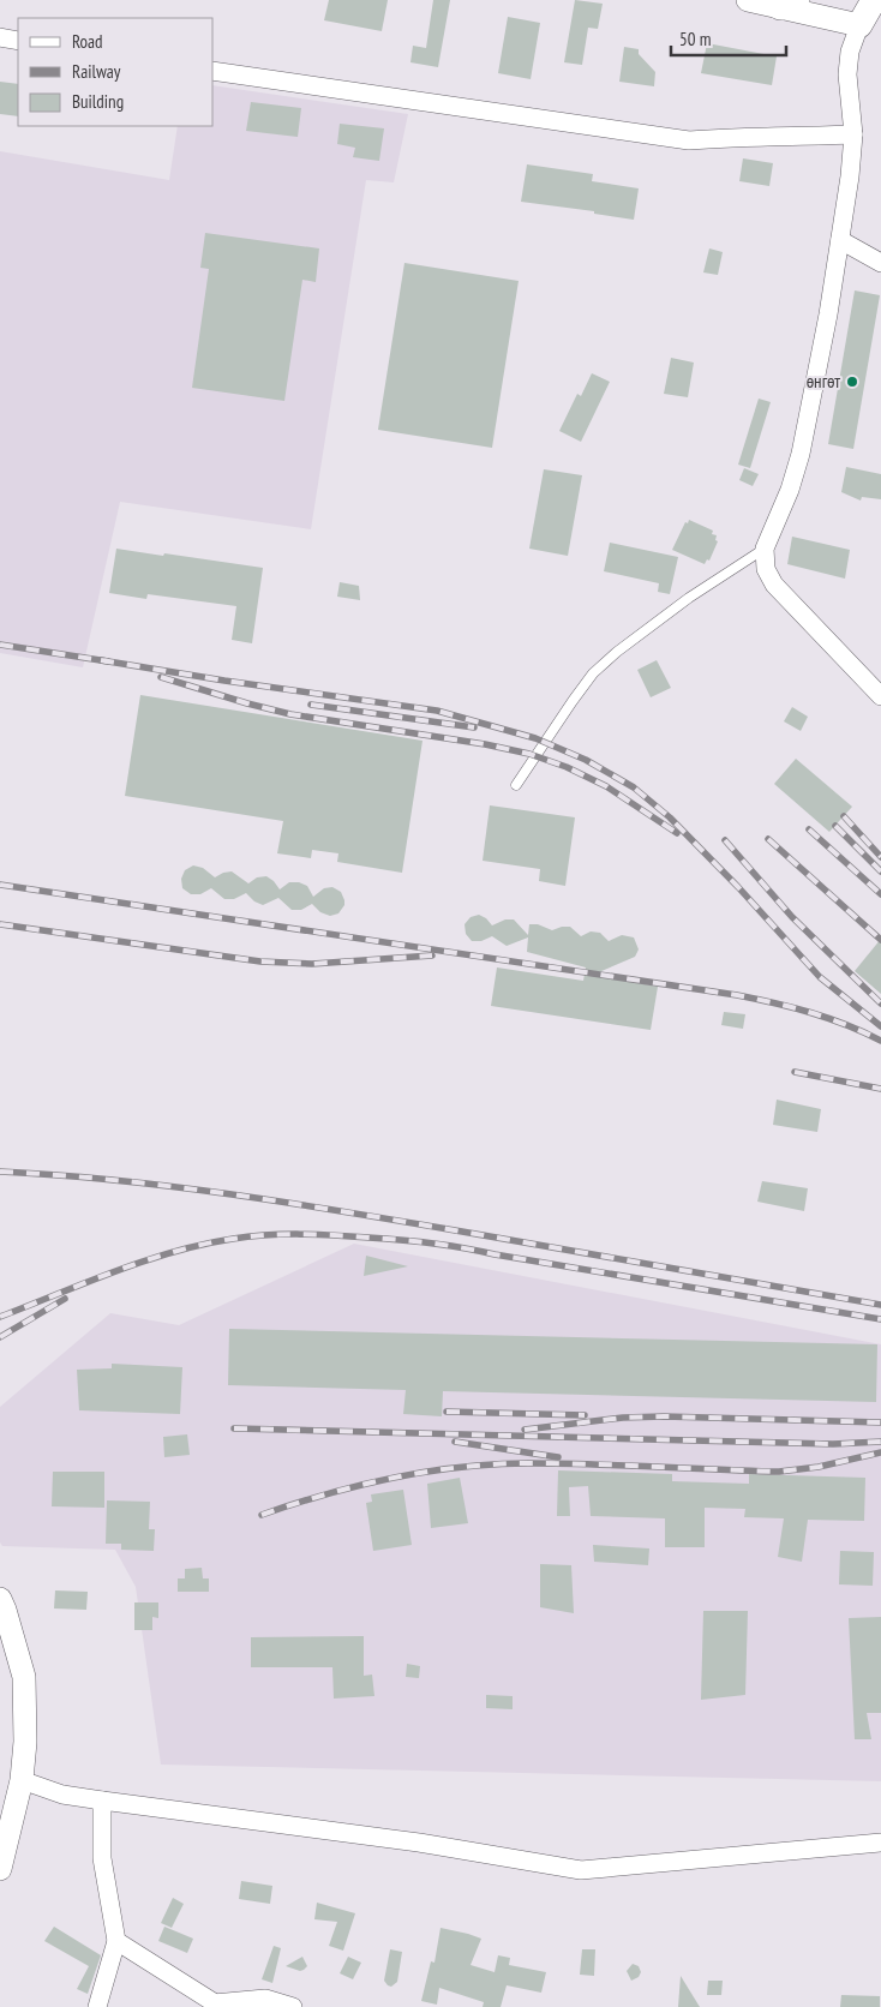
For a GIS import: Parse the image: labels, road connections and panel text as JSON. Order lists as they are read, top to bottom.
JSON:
{
  "places": ["өнгөт"],
  "legend": ["Road", "Railway", "Building"],
  "scale_bar": "50 m"
}
